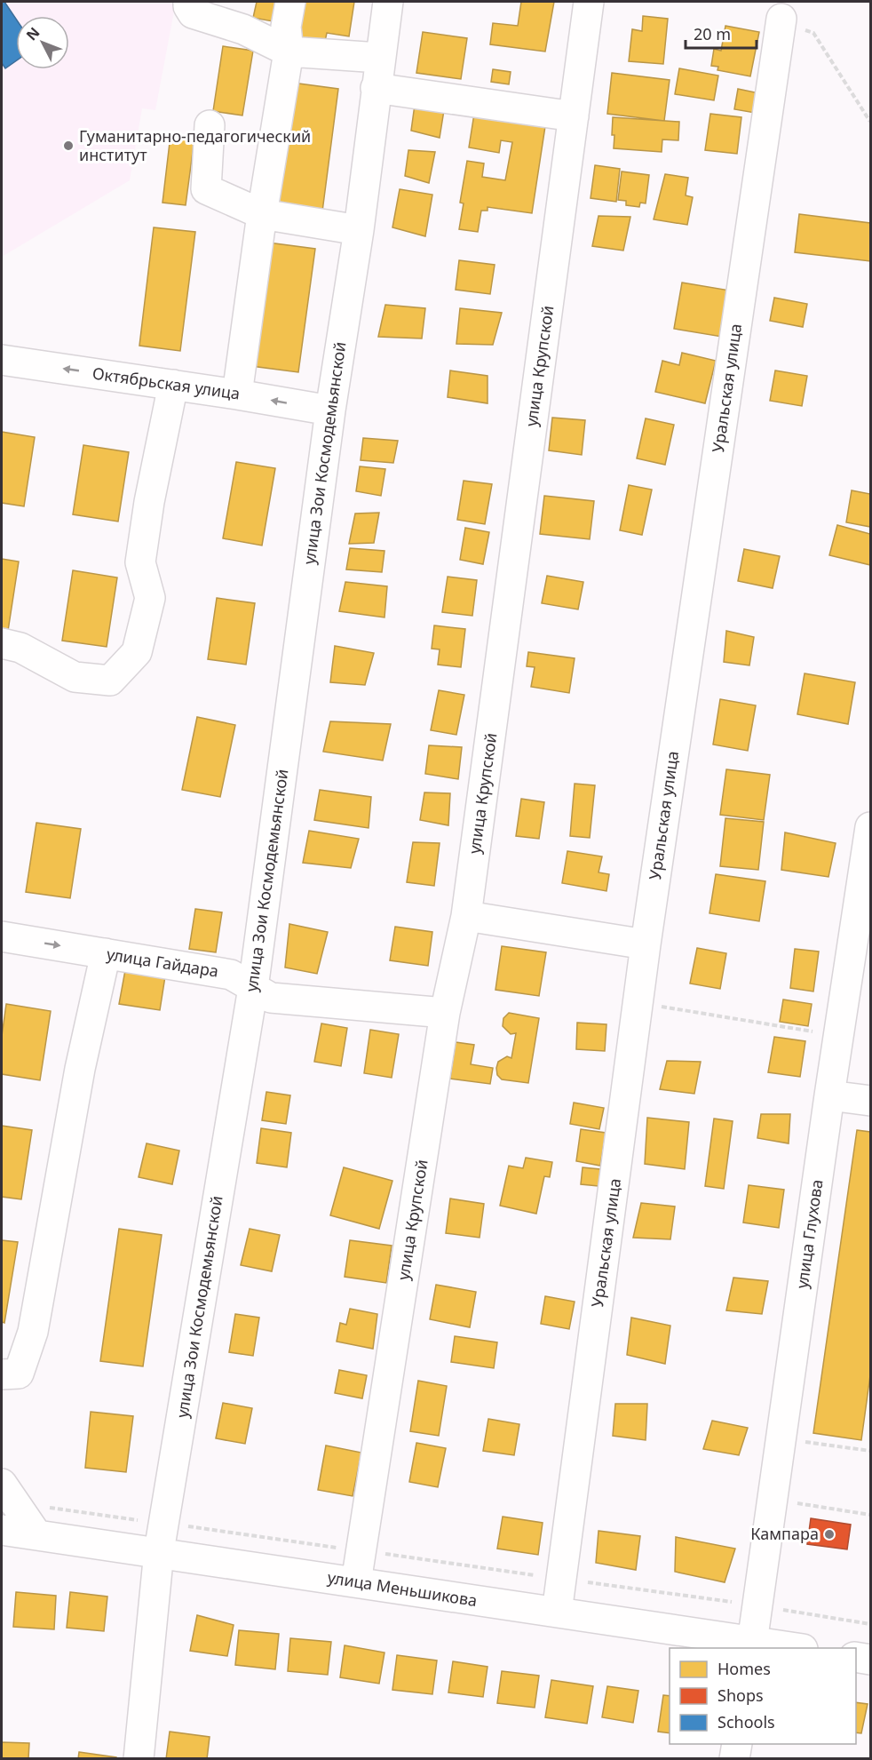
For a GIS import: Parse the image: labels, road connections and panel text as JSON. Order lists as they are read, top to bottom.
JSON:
{
  "streets": {
    "street": [
      "улица Крупской",
      "Октябрьская улица",
      "Уральская улица",
      "улица Зои Космодемьянской",
      "улица Гайдара",
      "улица Глухова",
      "улица Меньшикова"
    ]
  },
  "crossings": [
    ["улица Крупской", "улица Гайдара"],
    ["улица Крупской", "улица Меньшикова"],
    ["Октябрьская улица", "улица Зои Космодемьянской"],
    ["Уральская улица", "улица Меньшикова"],
    ["улица Зои Космодемьянской", "улица Гайдара"],
    ["улица Зои Космодемьянской", "улица Меньшикова"],
    ["улица Глухова", "улица Меньшикова"]
  ],
  "places": ["Гуманитарно-педагогический институт", "Кампара"],
  "legend": ["Homes", "Shops", "Schools"],
  "scale_bar": "20 m",
  "north": "top left"
}
